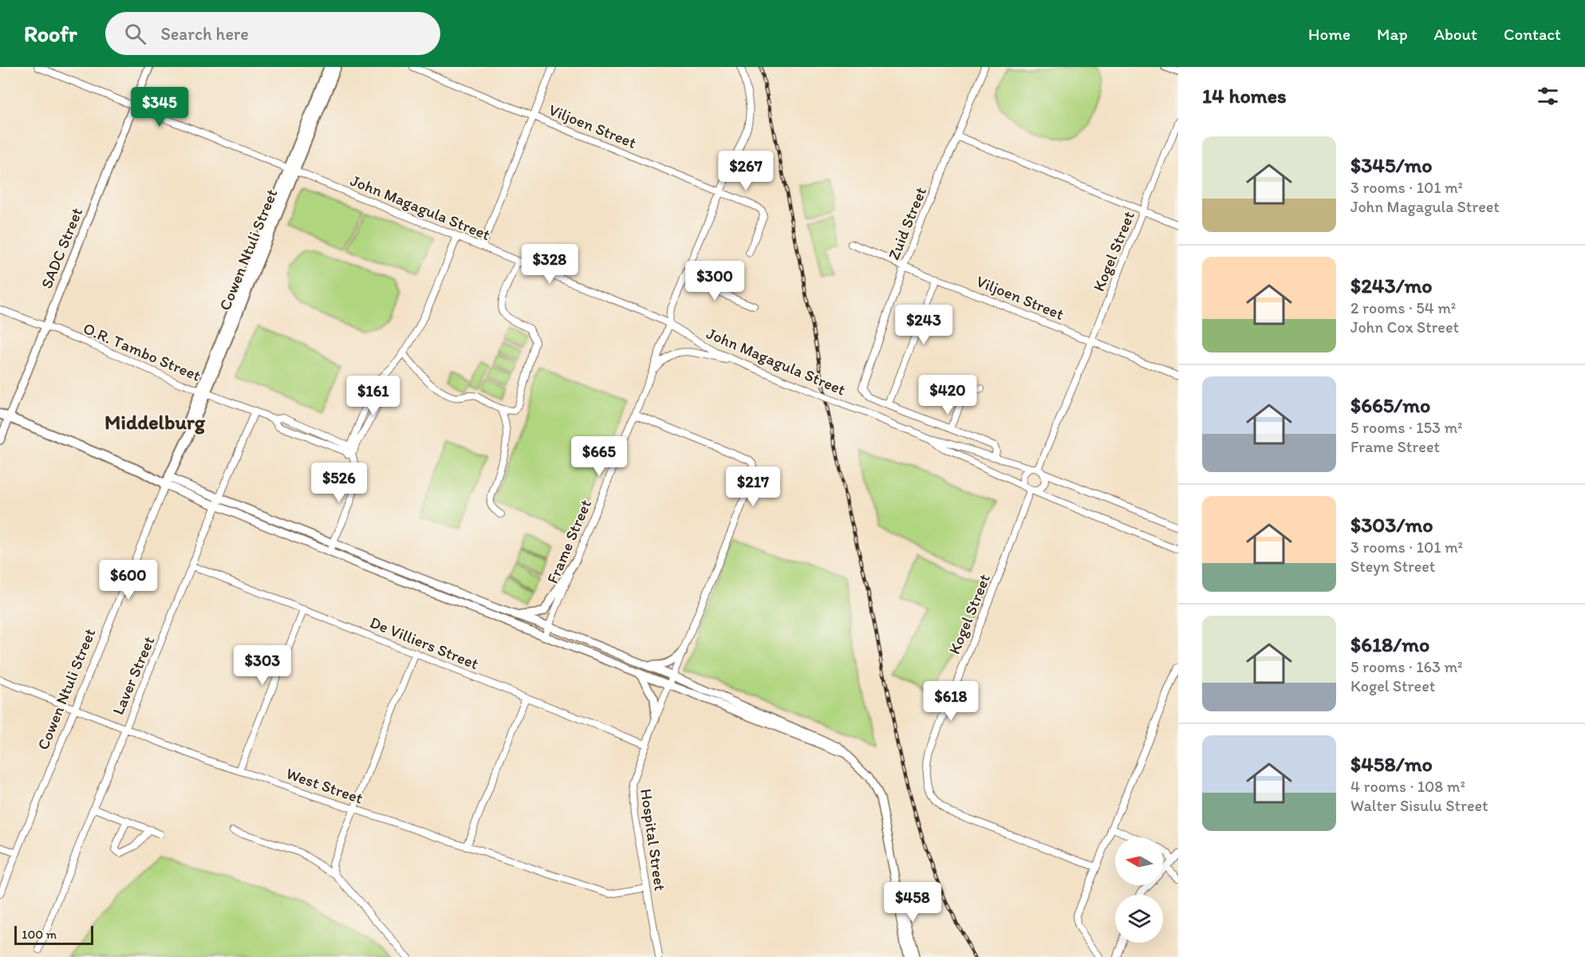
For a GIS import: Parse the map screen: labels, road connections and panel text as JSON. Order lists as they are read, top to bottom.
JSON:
{
  "streets": {
    "highway": ["Cowen Ntuli Street"],
    "main road": ["SADC Street"],
    "street": [
      "Viljoen Street",
      "John Magagula Street",
      "Zuid Street",
      "Kogel Street",
      "O.R. Tambo Street",
      "Frame Street",
      "De Villiers Street",
      "Laver Street",
      "West Street",
      "Hospital Street"
    ]
  },
  "crossings": [
    ["Viljoen Street", "Zuid Street"],
    ["Viljoen Street", "Kogel Street"],
    ["Viljoen Street", "Frame Street"],
    ["John Magagula Street", "SADC Street"],
    ["John Magagula Street", "Cowen Ntuli Street"],
    ["John Magagula Street", "Kogel Street"],
    ["John Magagula Street", "Frame Street"],
    ["SADC Street", "O.R. Tambo Street"],
    ["Cowen Ntuli Street", "O.R. Tambo Street"],
    ["Cowen Ntuli Street", "West Street"],
    ["O.R. Tambo Street", "Laver Street"],
    ["Frame Street", "Hospital Street"],
    ["De Villiers Street", "Laver Street"],
    ["De Villiers Street", "Hospital Street"],
    ["Laver Street", "West Street"],
    ["West Street", "Hospital Street"]
  ],
  "districts": ["Middelburg"],
  "scale_bar": "100 m",
  "north": "left",
  "page": {
    "header": "Roofr",
    "search": "Search here",
    "nav": [
      "Home",
      "Map",
      "About",
      "Contact"
    ],
    "heading": "14 homes",
    "price": [
      "$345",
      "$267",
      "$328",
      "$300",
      "$243",
      "$420",
      "$161",
      "$665",
      "$526",
      "$217",
      "$600",
      "$303",
      "$618",
      "$458"
    ],
    "list": [
      {
        "name": "$345/mo",
        "note": "3 rooms · 101 m² · John Magagula Street"
      },
      {
        "name": "$243/mo",
        "note": "2 rooms · 54 m² · John Cox Street"
      },
      {
        "name": "$665/mo",
        "note": "5 rooms · 153 m² · Frame Street"
      },
      {
        "name": "$303/mo",
        "note": "3 rooms · 101 m² · Steyn Street"
      },
      {
        "name": "$618/mo",
        "note": "5 rooms · 163 m² · Kogel Street"
      },
      {
        "name": "$458/mo",
        "note": "4 rooms · 108 m² · Walter Sisulu Street"
      }
    ],
    "scale": "100 m"
  }
}
